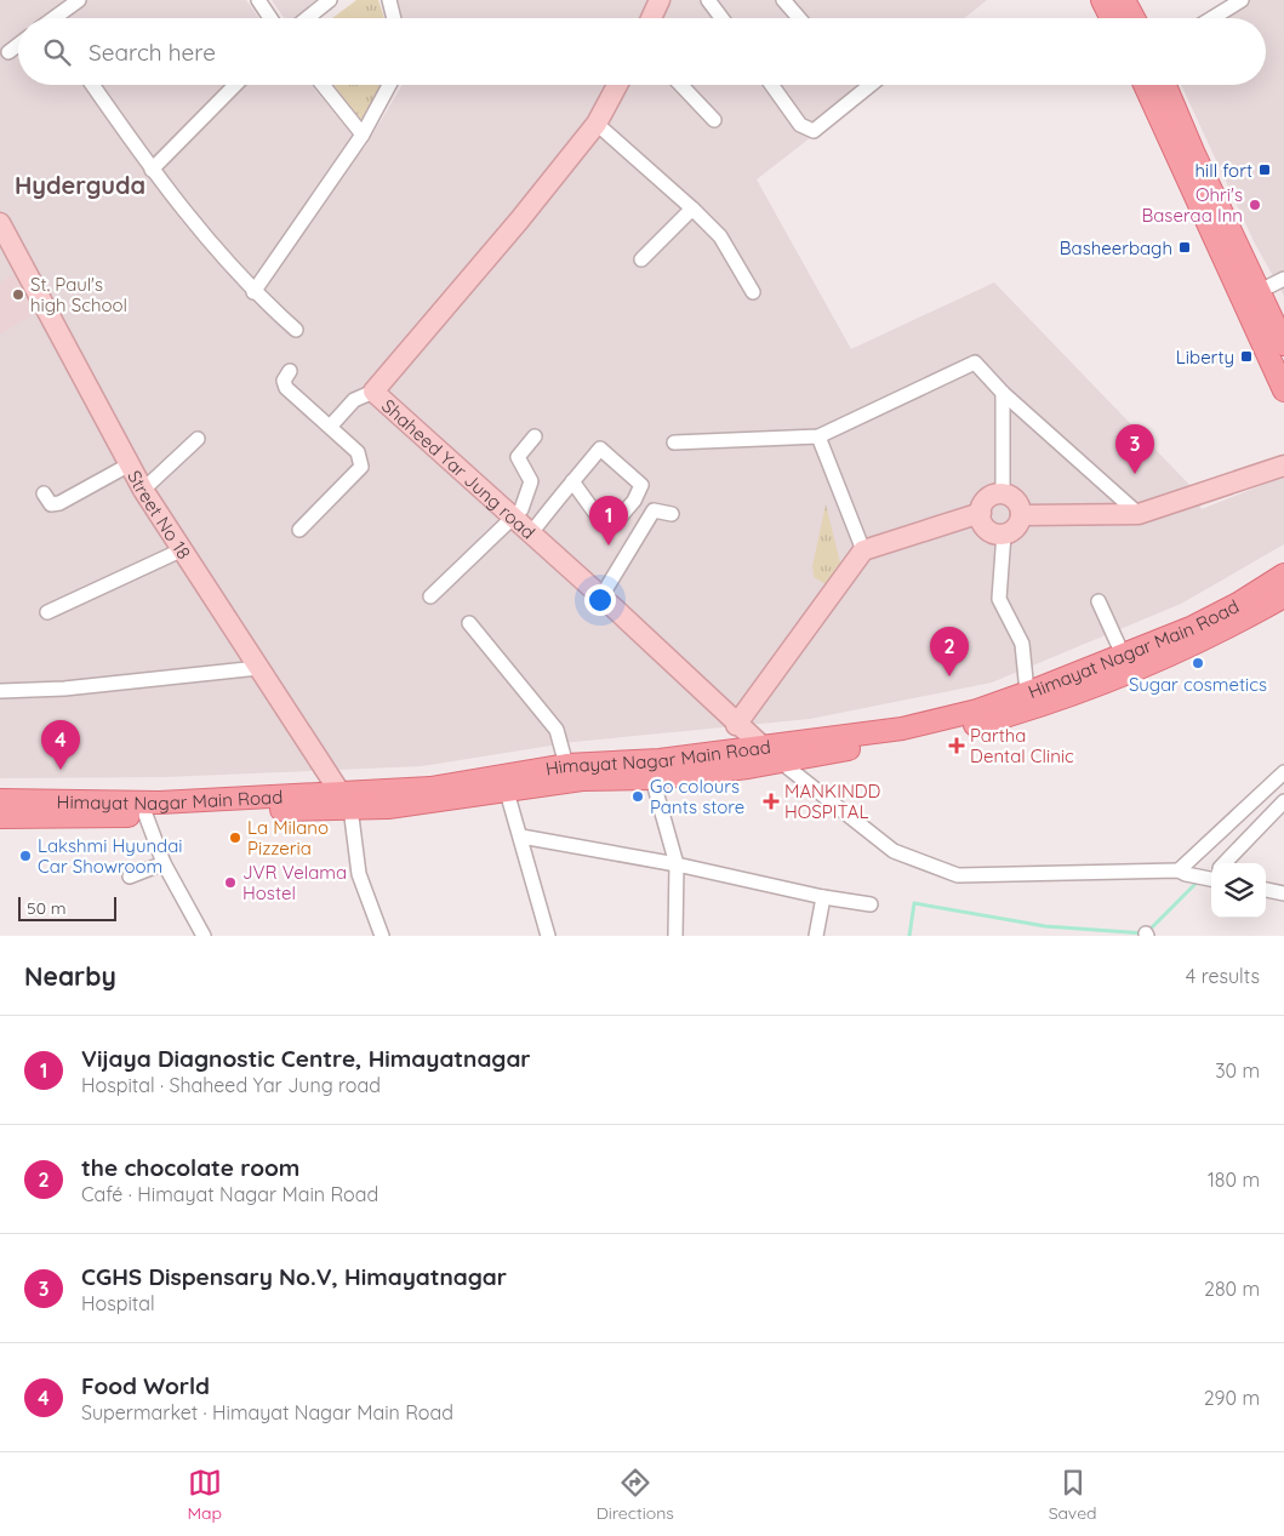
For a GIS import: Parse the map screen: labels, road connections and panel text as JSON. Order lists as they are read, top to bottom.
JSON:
{
  "streets": {
    "main road": ["Himayat Nagar Main Road"],
    "street": ["Shaheed Yar Jung road", "Street No 18"]
  },
  "crossings": [
    ["Shaheed Yar Jung road", "Himayat Nagar Main Road"],
    ["Street No 18", "Himayat Nagar Main Road"]
  ],
  "districts": ["Hyderguda"],
  "places": {
    "transit": ["hill fort", "Basheerbagh", "Liberty"],
    "other": [
      "Ohri's Baseraa Inn",
      "St. Paul's high School",
      "Sugar cosmetics",
      "Go colours Pants store",
      "La Milano Pizzeria",
      "Lakshmi Hyundai Car Showroom",
      "JVR Velama Hostel"
    ],
    "health": ["Partha Dental Clinic", "MANKINDD HOSPITAL"]
  },
  "scale_bar": "50 m",
  "page": {
    "search": "Search here",
    "pins": [
      "3",
      "1",
      "2",
      "4"
    ],
    "scale": "50 m",
    "heading": ["Nearby", "4 results"],
    "list": [
      {
        "mark": "1",
        "name": "Vijaya Diagnostic Centre, Himayatnagar",
        "note": "Hospital · Shaheed Yar Jung road",
        "value": "30 m"
      },
      {
        "mark": "2",
        "name": "the chocolate room",
        "note": "Café · Himayat Nagar Main Road",
        "value": "180 m"
      },
      {
        "mark": "3",
        "name": "CGHS Dispensary No.V, Himayatnagar",
        "note": "Hospital",
        "value": "280 m"
      },
      {
        "mark": "4",
        "name": "Food World",
        "note": "Supermarket · Himayat Nagar Main Road",
        "value": "290 m"
      }
    ],
    "nav": ["Map", "Directions", "Saved"]
  }
}
